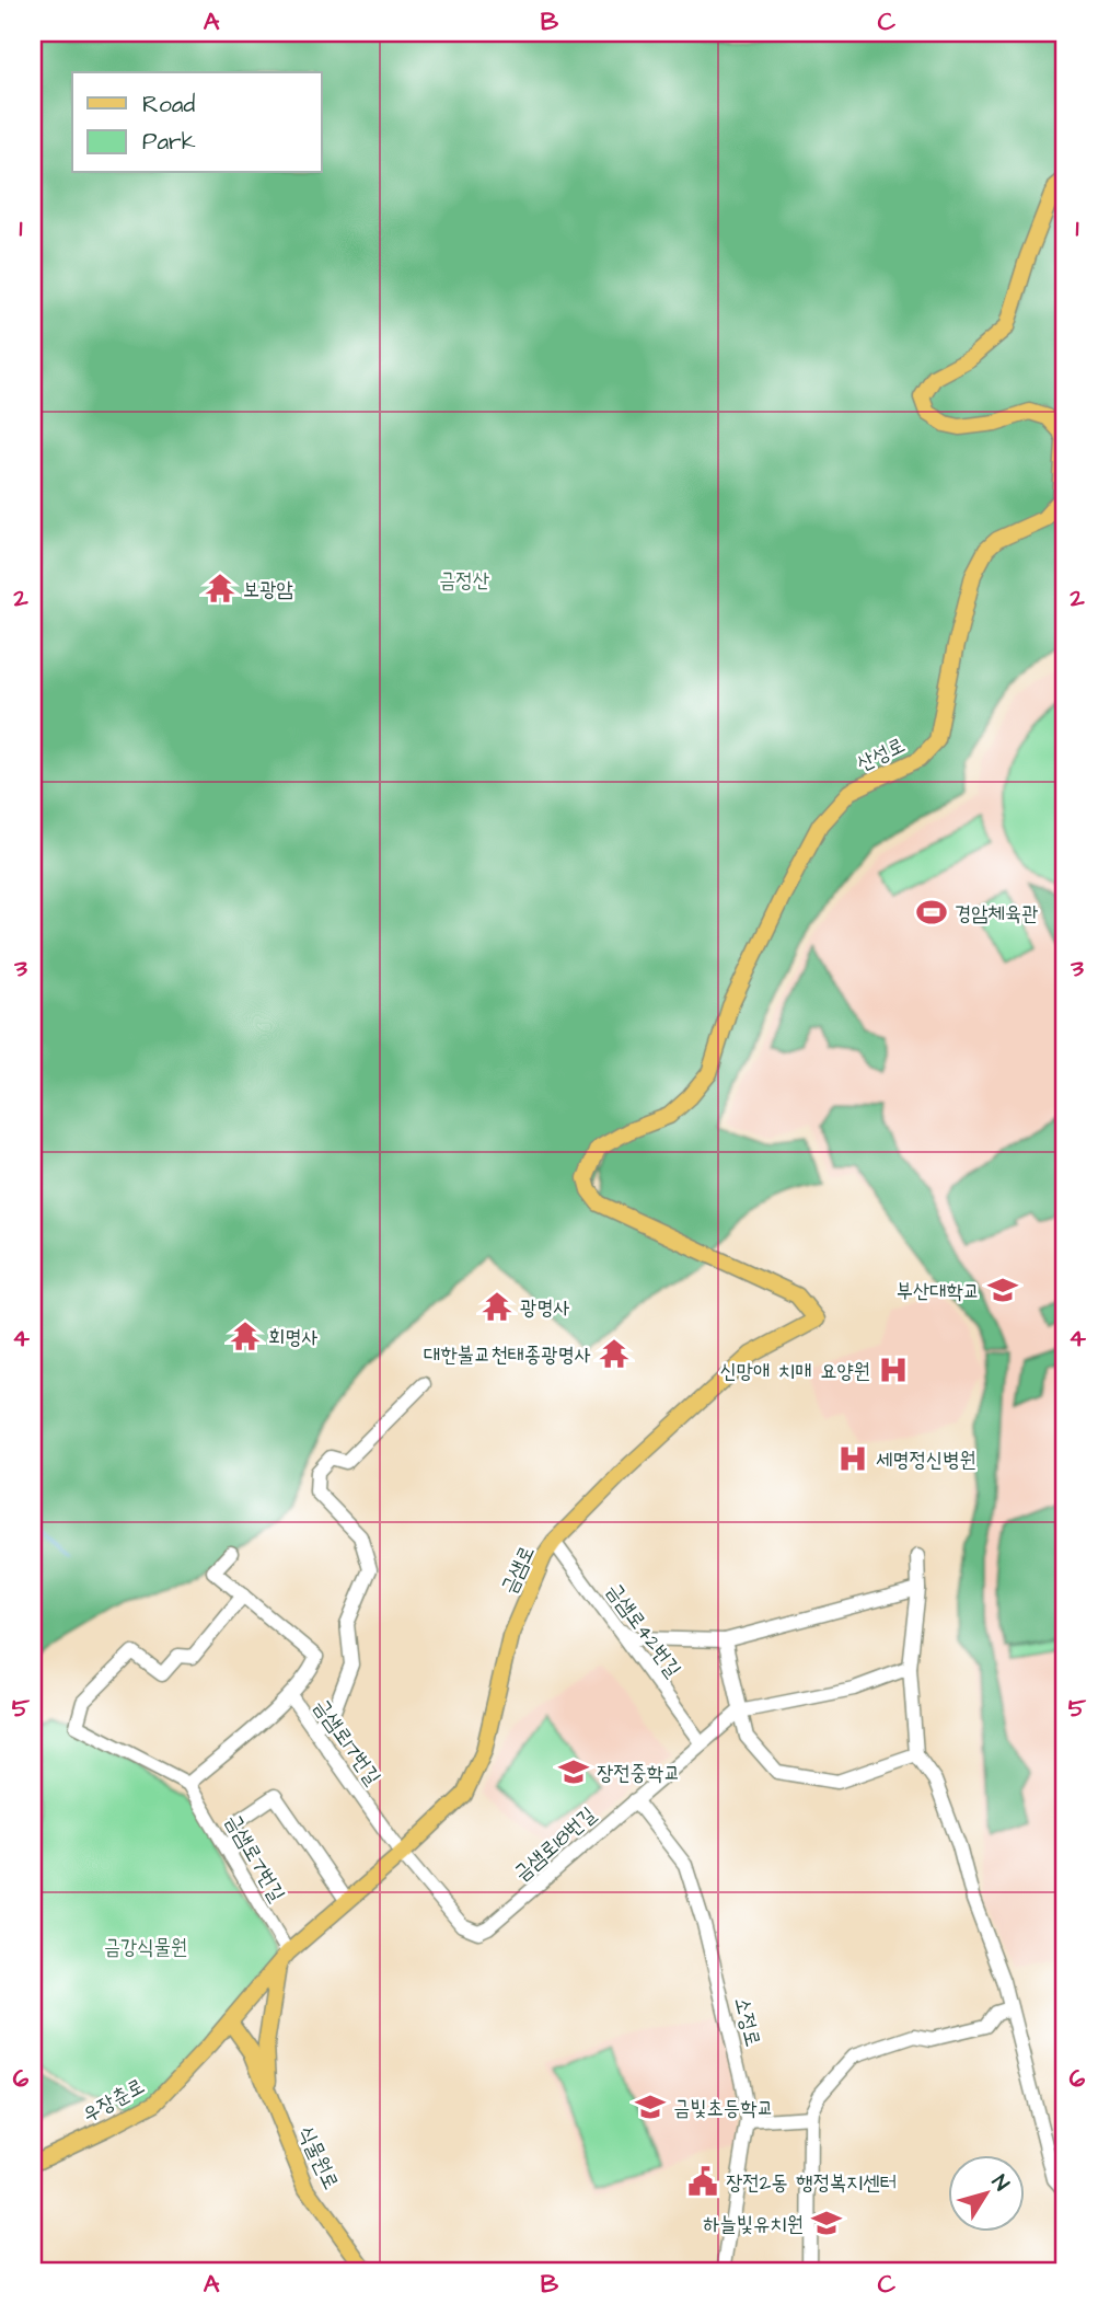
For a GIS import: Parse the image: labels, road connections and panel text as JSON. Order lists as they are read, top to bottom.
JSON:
{
  "streets": {
    "main road": [
      "산성로",
      "금샘로",
      "우장춘로",
      "식물원로"
    ],
    "street": [
      "금샘로42번길",
      "금샘로17번길",
      "금샘로18번길",
      "금샘로7번길",
      "소정로"
    ]
  },
  "crossings": [
    ["산성로", "금샘로"],
    ["금샘로", "금샘로42번길"],
    ["금샘로", "금샘로17번길"],
    ["금샘로", "금샘로18번길"],
    ["금샘로", "금샘로7번길"],
    ["금샘로", "우장춘로"],
    ["금샘로", "식물원로"],
    ["금샘로42번길", "금샘로18번길"],
    ["금샘로17번길", "금샘로18번길"],
    ["금샘로18번길", "소정로"],
    ["금샘로7번길", "식물원로"],
    ["우장춘로", "식물원로"]
  ],
  "parks": ["금정산", "금강식물원"],
  "places": {
    "temple": [
      "보광암",
      "광명사",
      "회명사",
      "대한불교천태종광명사"
    ],
    "sports": ["경암체육관"],
    "school or university": [
      "부산대학교",
      "장전중학교",
      "금빛초등학교",
      "하늘빛유치원"
    ],
    "hospital": ["신망애 치매 요양원", "세명정신병원"],
    "public building": ["장전2동 행정복지센터"]
  },
  "legend": ["Road", "Park"],
  "north": "top right",
  "grid": {
    "columns": ["A", "B", "C"],
    "rows": [
      "1",
      "2",
      "3",
      "4",
      "5",
      "6"
    ]
  }
}
